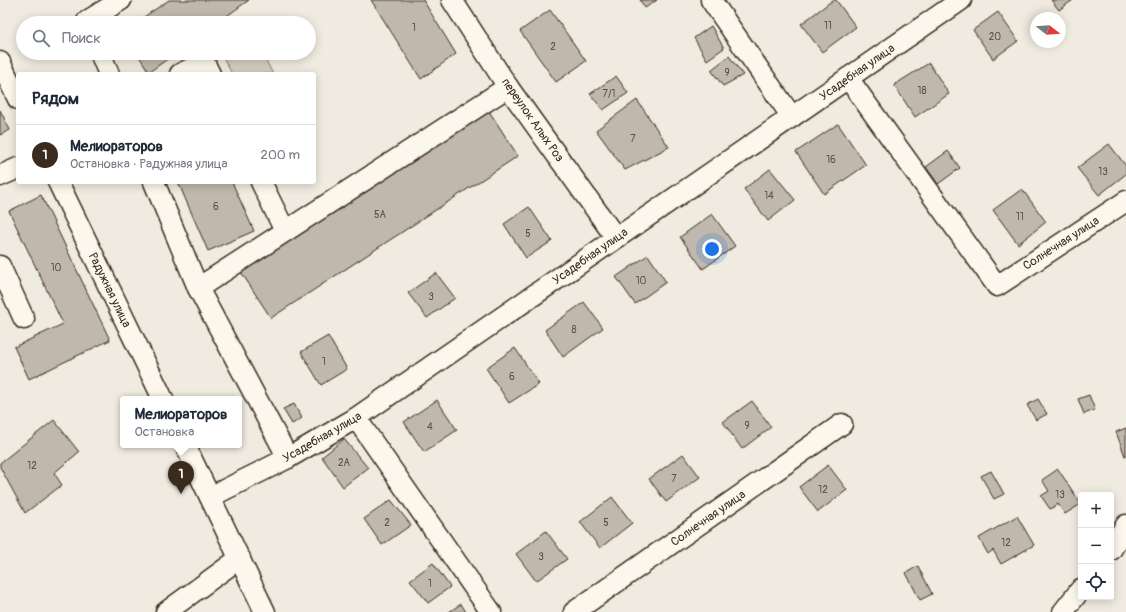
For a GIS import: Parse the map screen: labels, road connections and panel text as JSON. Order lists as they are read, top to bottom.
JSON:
{
  "streets": {
    "street": [
      "Усадебная улица",
      "переулок Алых Роз",
      "Солнечная улица",
      "Радужная улица"
    ]
  },
  "crossings": [
    ["Усадебная улица", "переулок Алых Роз"],
    ["Усадебная улица", "Солнечная улица"]
  ],
  "house_numbers": [
    "11",
    "1",
    "20",
    "2",
    "9",
    "18",
    "7/1",
    "7",
    "16",
    "13",
    "14",
    "6",
    "5А",
    "11",
    "5",
    "10",
    "10",
    "3",
    "8",
    "1",
    "6",
    "9",
    "4",
    "2А",
    "12",
    "7",
    "12",
    "13",
    "2",
    "5",
    "12",
    "3",
    "1"
  ],
  "north": "right",
  "page": {
    "search": "Поиск",
    "heading": "Рядом",
    "list": [
      {
        "mark": "1",
        "name": "Мелиораторов",
        "note": "Остановка · Радужная улица",
        "value": "200 m"
      }
    ],
    "popup": ["Мелиораторов", "Остановка"],
    "pins": "1",
    "map_buttons": ["+", "−"]
  }
}
